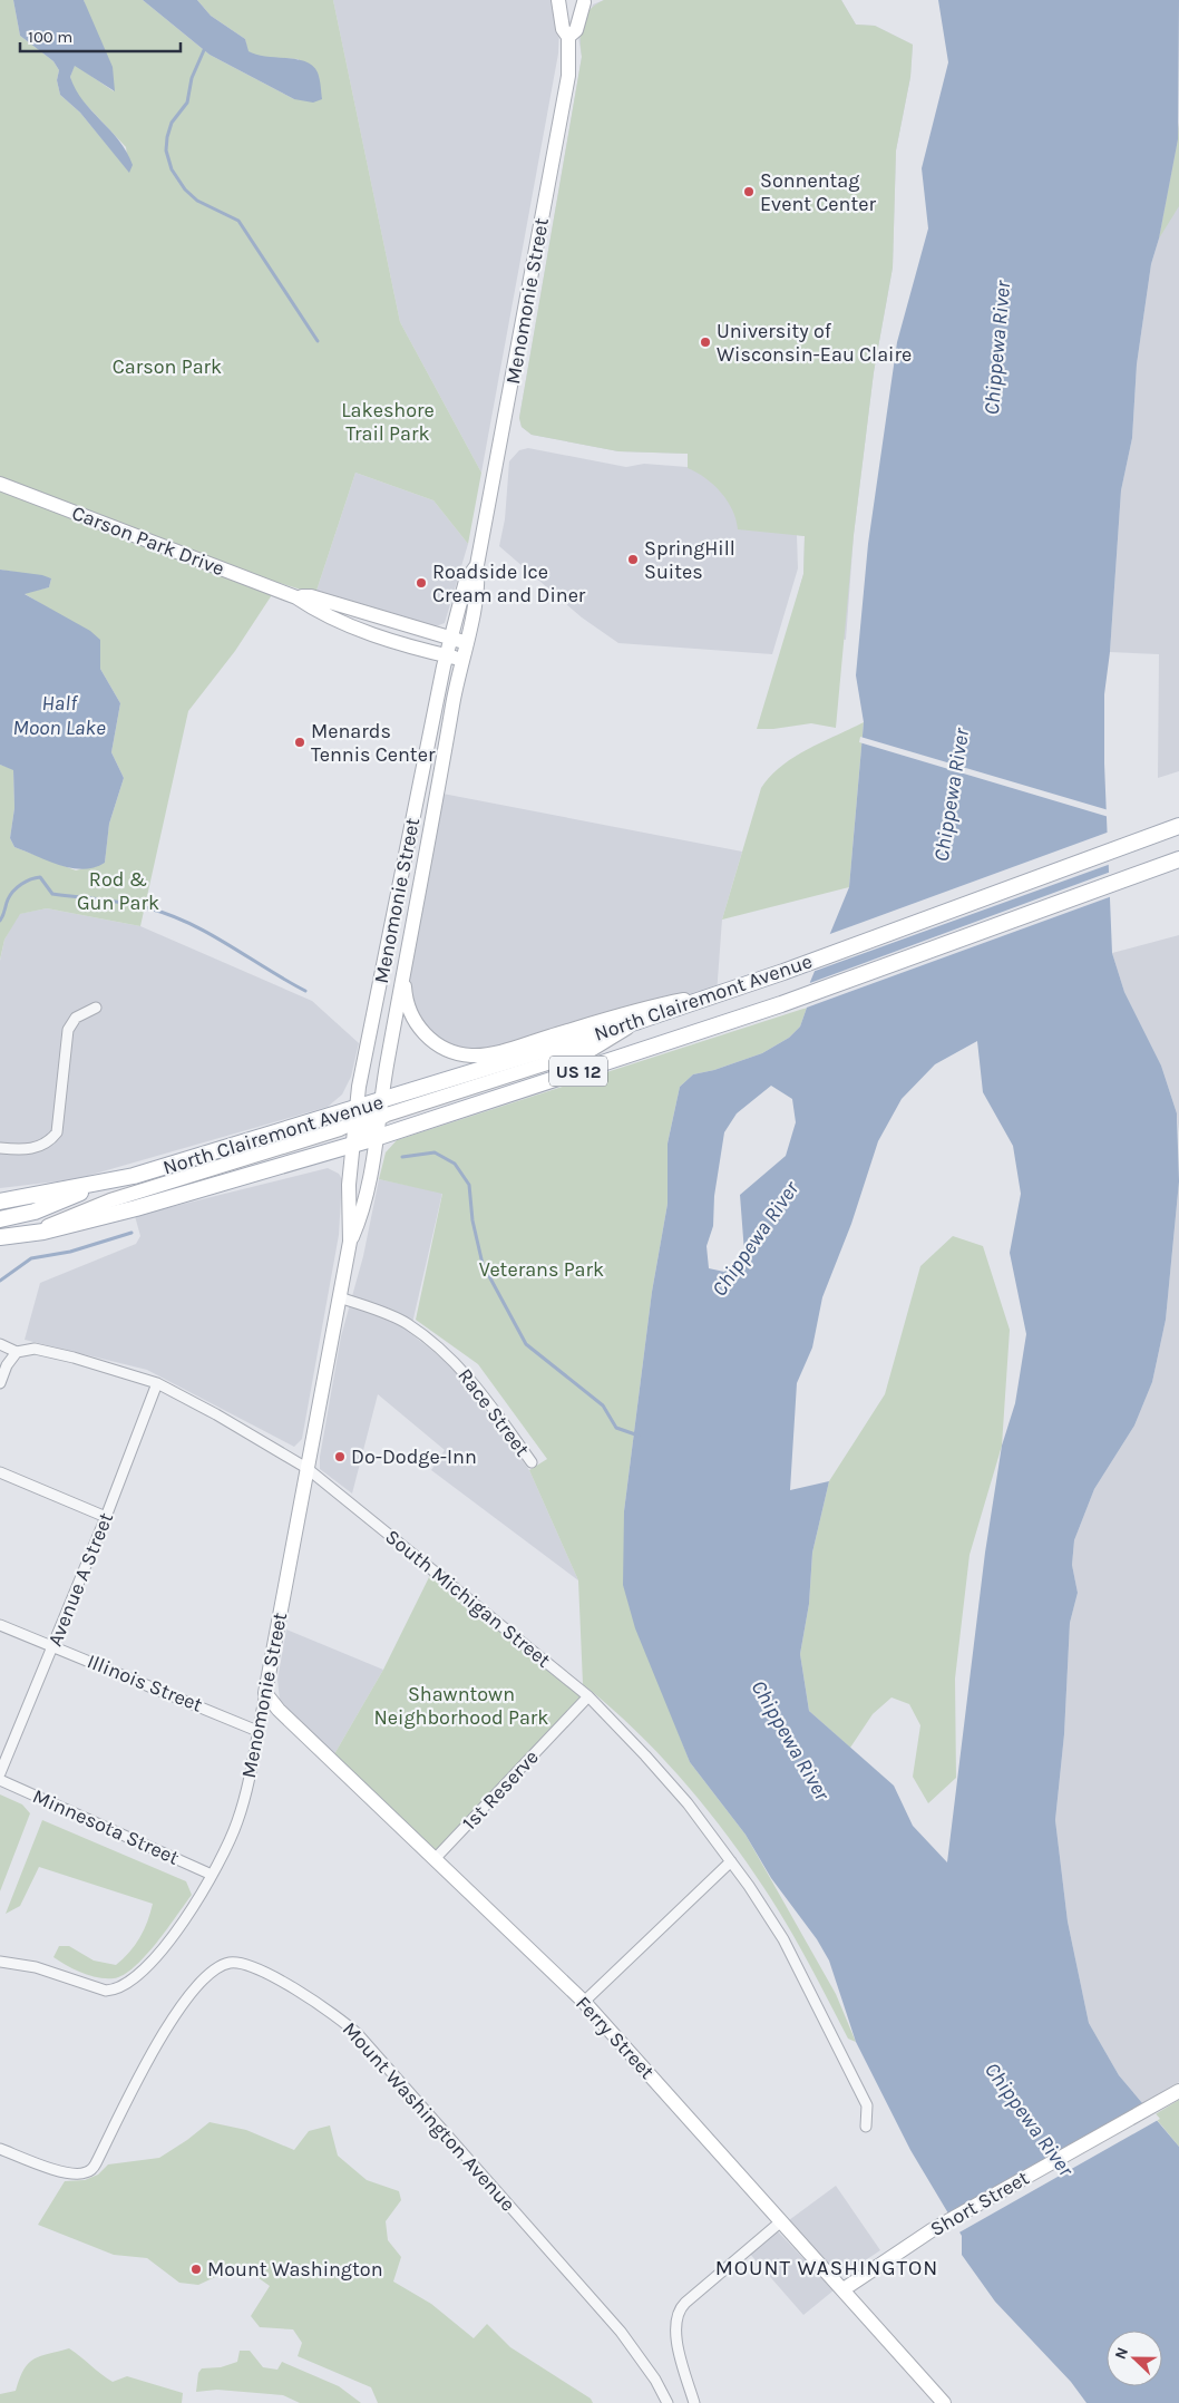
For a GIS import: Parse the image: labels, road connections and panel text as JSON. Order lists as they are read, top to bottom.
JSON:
{
  "streets": {
    "main road": [
      "Menomonie Street",
      "Carson Park Drive",
      "North Clairemont Avenue",
      "US 12",
      "Ferry Street",
      "Short Street"
    ],
    "street": [
      "Race Street",
      "Avenue A Street",
      "South Michigan Street",
      "Illinois Street",
      "1st Reserve",
      "Minnesota Street",
      "Mount Washington Avenue"
    ]
  },
  "crossings": [
    ["Menomonie Street", "Carson Park Drive"],
    ["Menomonie Street", "North Clairemont Avenue"],
    ["Menomonie Street", "Race Street"],
    ["Menomonie Street", "South Michigan Street"],
    ["Menomonie Street", "Illinois Street"],
    ["Menomonie Street", "Minnesota Street"],
    ["Menomonie Street", "Ferry Street"],
    ["Avenue A Street", "South Michigan Street"],
    ["Avenue A Street", "Illinois Street"],
    ["South Michigan Street", "1st Reserve"],
    ["1st Reserve", "Ferry Street"],
    ["Ferry Street", "Short Street"]
  ],
  "districts": ["MOUNT WASHINGTON"],
  "water": ["Chippewa River", "Half Moon Lake"],
  "parks": [
    "Carson Park",
    "Lakeshore Trail Park",
    "Rod & Gun Park",
    "Veterans Park",
    "Shawntown Neighborhood Park"
  ],
  "places": [
    "Sonnentag Event Center",
    "University of Wisconsin-Eau Claire",
    "SpringHill Suites",
    "Roadside Ice Cream and Diner",
    "Menards Tennis Center",
    "Do-Dodge-Inn",
    "Mount Washington"
  ],
  "scale_bar": "100 m",
  "north": "left"
}
